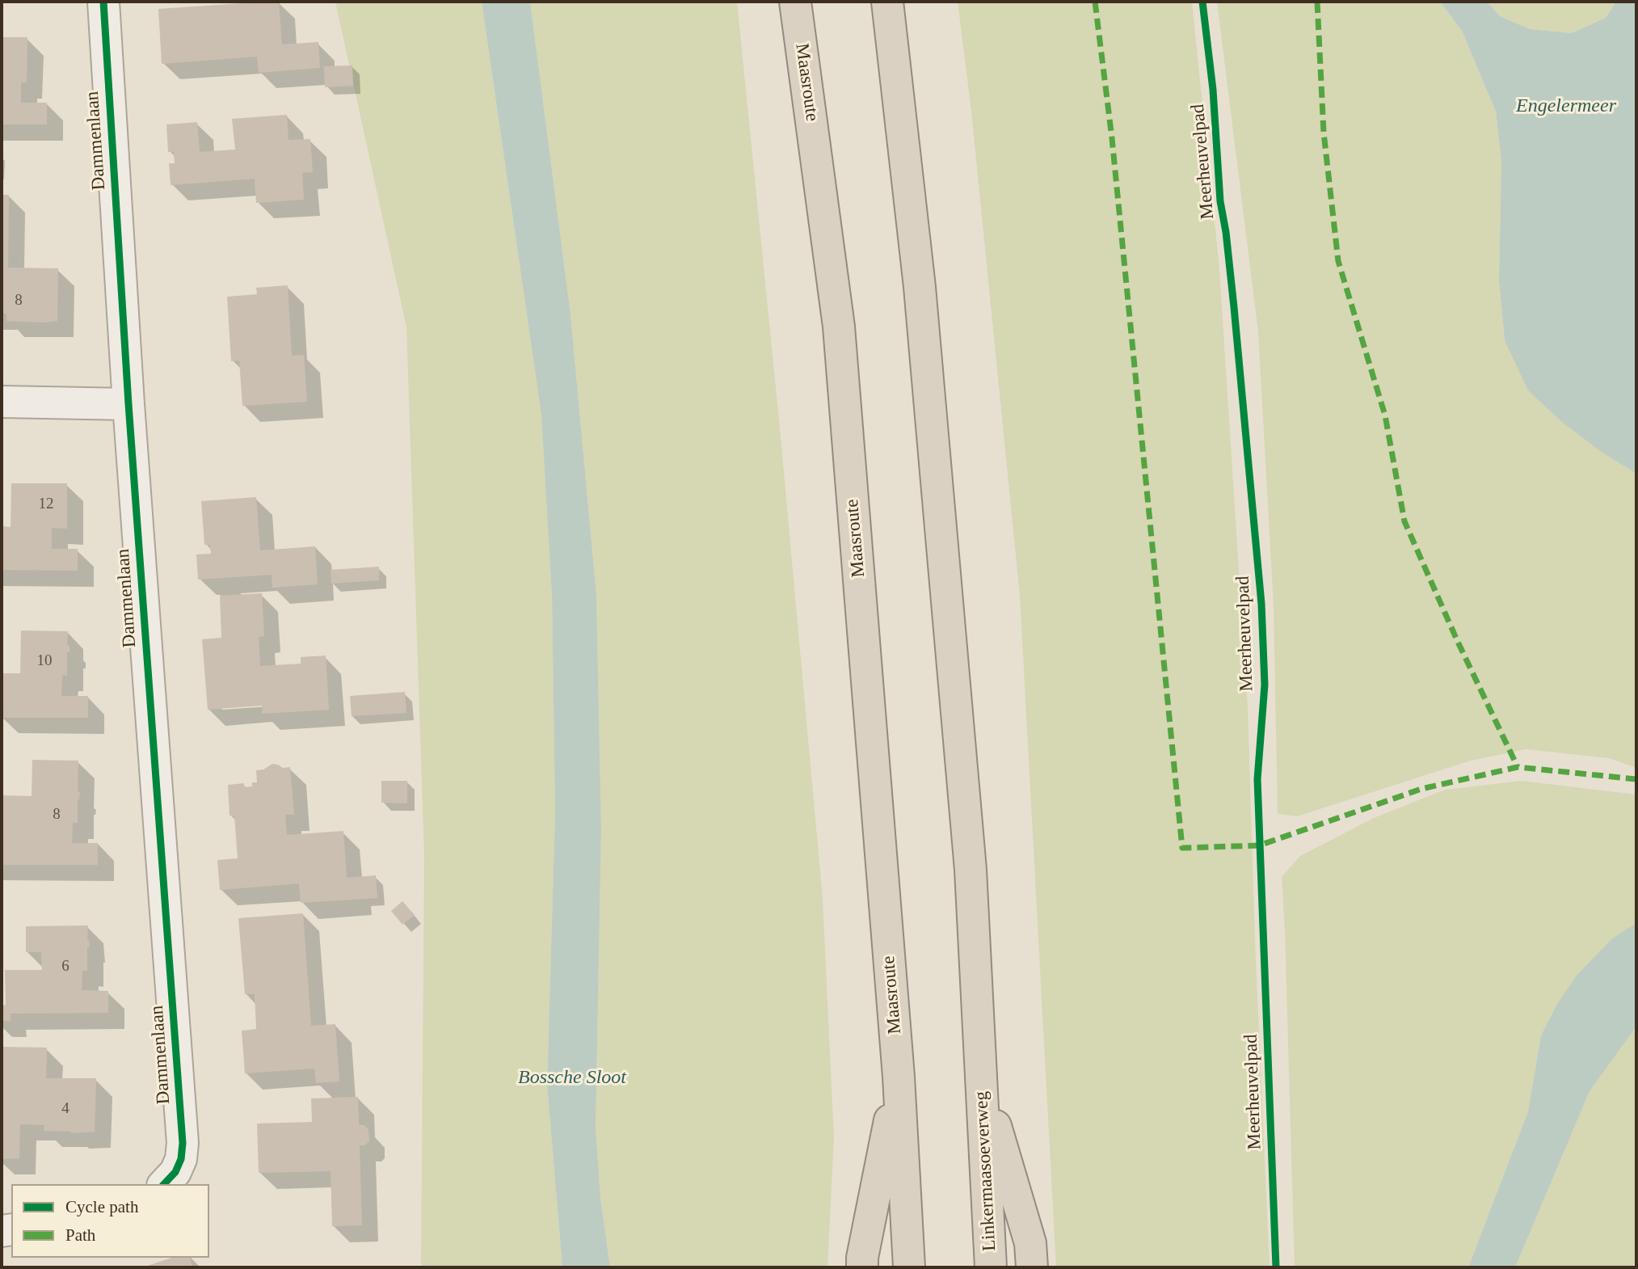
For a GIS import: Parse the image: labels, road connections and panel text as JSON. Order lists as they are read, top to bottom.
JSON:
{
  "streets": {
    "highway": ["Maasroute", "Linkermaasoeverweg"],
    "street": ["Dammenlaan"],
    "cycle path": ["Meerheuvelpad"]
  },
  "water": ["Engelermeer", "Bossche Sloot"],
  "house_numbers": [
    "8",
    "12",
    "10",
    "8",
    "6",
    "4"
  ],
  "legend": ["Cycle path", "Path"]
}
